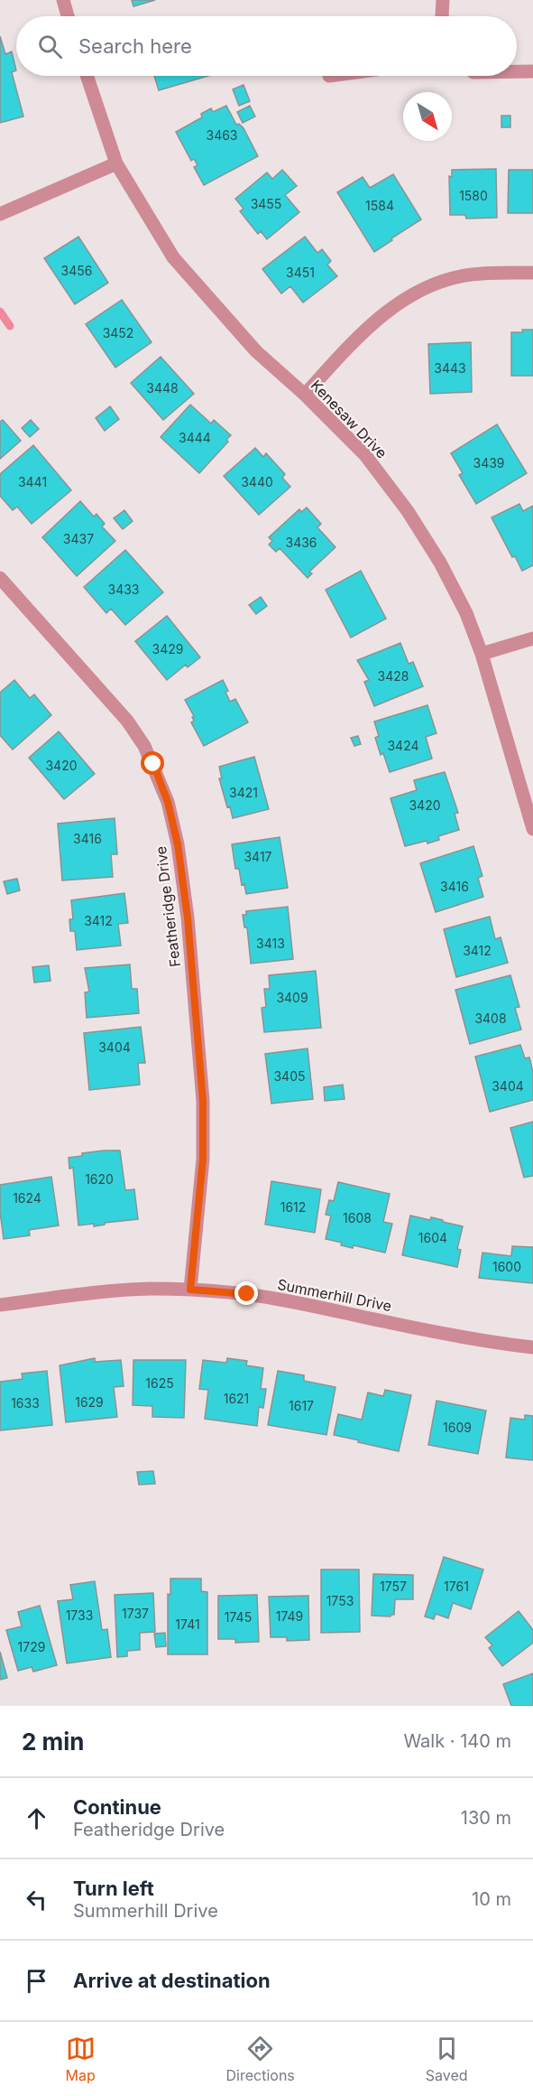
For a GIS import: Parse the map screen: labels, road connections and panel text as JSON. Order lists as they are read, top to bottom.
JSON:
{
  "streets": {
    "street": ["Kenesaw Drive", "Featheridge Drive", "Summerhill Drive"]
  },
  "crossings": [
    ["Featheridge Drive", "Summerhill Drive"]
  ],
  "house_numbers": [
    "3463",
    "1580",
    "3455",
    "1584",
    "3456",
    "3451",
    "3452",
    "3443",
    "3448",
    "3444",
    "3439",
    "3441",
    "3440",
    "3437",
    "3436",
    "3433",
    "3429",
    "3428",
    "3424",
    "3420",
    "3421",
    "3420",
    "3416",
    "3417",
    "3416",
    "3412",
    "3413",
    "3412",
    "3409",
    "3408",
    "3404",
    "3405",
    "3404",
    "1620",
    "1624",
    "1612",
    "1608",
    "1604",
    "1600",
    "1625",
    "1621",
    "1629",
    "1633",
    "1617",
    "1609",
    "1757",
    "1761",
    "1753",
    "1737",
    "1733",
    "1749",
    "1745",
    "1741",
    "1729"
  ],
  "north": "bottom right",
  "page": {
    "search": "Search here",
    "heading": ["2 min", "Walk · 140 m"],
    "list": [
      ["Continue", "Featheridge Drive", "130 m"],
      ["Turn left", "Summerhill Drive", "10 m"],
      "Arrive at destination"
    ],
    "nav": ["Map", "Directions", "Saved"]
  }
}
